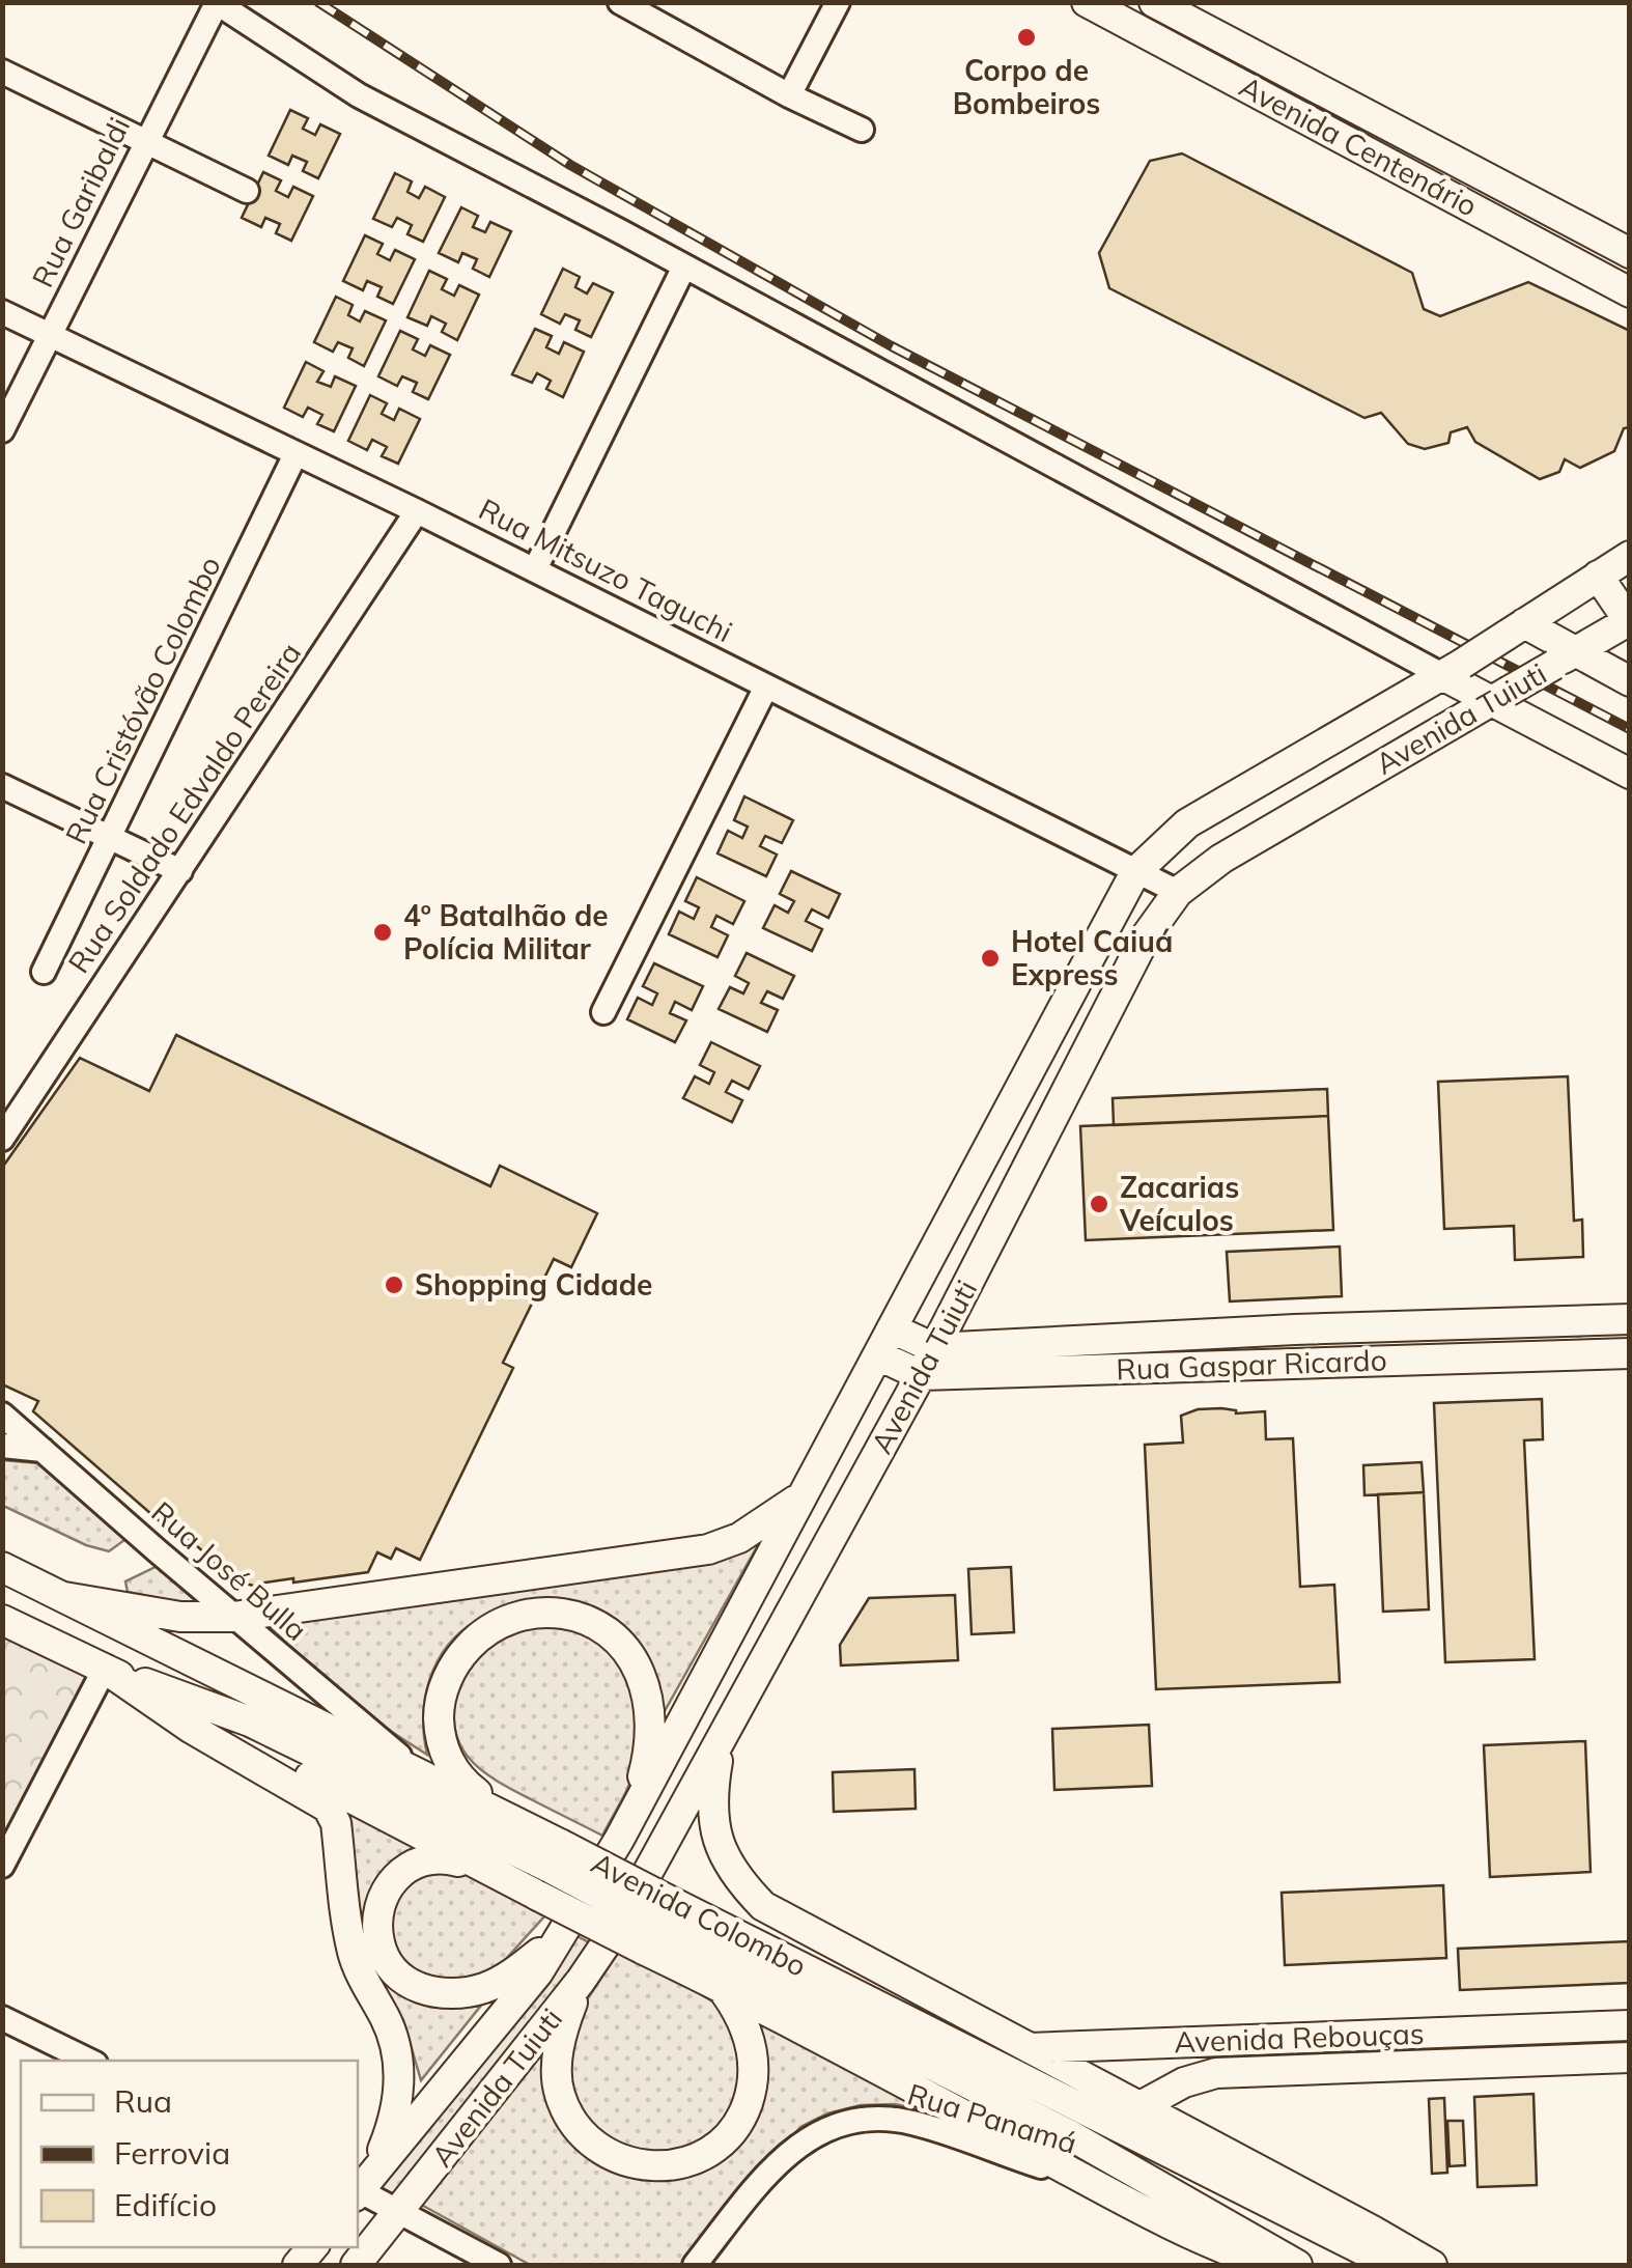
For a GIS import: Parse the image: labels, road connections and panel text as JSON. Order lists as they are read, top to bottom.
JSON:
{
  "streets": {
    "main road": [
      "Avenida Centenário",
      "Avenida Tuiuti",
      "Rua Gaspar Ricardo",
      "Avenida Colombo",
      "Avenida Rebouças"
    ],
    "street": [
      "Rua Garibaldi",
      "Rua Mitsuzo Taguchi",
      "Rua Cristóvão Colombo",
      "Rua Soldado Edvaldo Pereira",
      "Rua José Bulla",
      "Rua Panamá"
    ]
  },
  "crossings": [
    ["Rua Garibaldi", "Rua Mitsuzo Taguchi"],
    ["Rua Mitsuzo Taguchi", "Rua Cristóvão Colombo"],
    ["Rua Mitsuzo Taguchi", "Avenida Tuiuti"],
    ["Rua Mitsuzo Taguchi", "Rua Soldado Edvaldo Pereira"],
    ["Avenida Tuiuti", "Rua Gaspar Ricardo"],
    ["Rua José Bulla", "Avenida Colombo"],
    ["Avenida Colombo", "Avenida Rebouças"],
    ["Avenida Colombo", "Rua Panamá"]
  ],
  "places": [
    "Corpo de Bombeiros",
    "4º Batalhão de Polícia Militar",
    "Hotel Caiuá Express",
    "Zacarias Veículos",
    "Shopping Cidade"
  ],
  "legend": ["Rua", "Ferrovia", "Edifício"]
}
